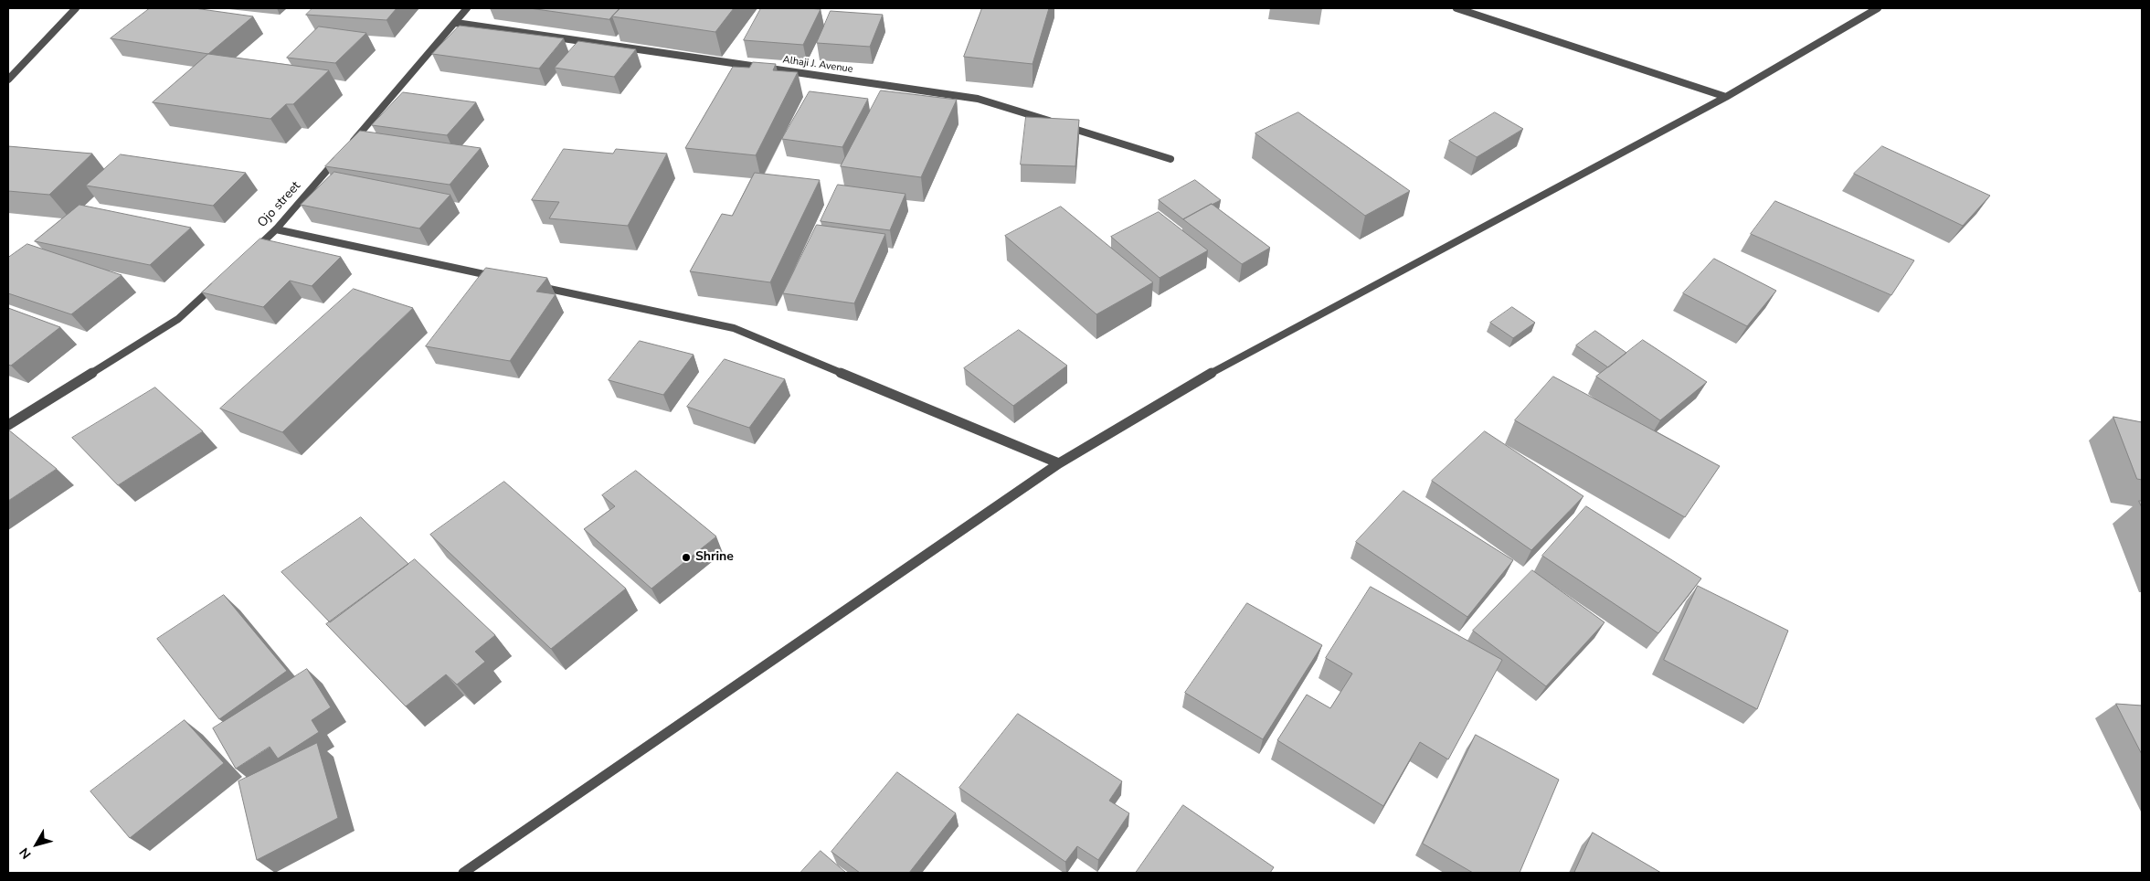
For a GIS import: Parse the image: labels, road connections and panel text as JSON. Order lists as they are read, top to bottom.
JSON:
{
  "streets": {
    "street": ["Alhaji J. Avenue", "Ojo street"]
  },
  "places": ["Shrine"],
  "north": "bottom left"
}
